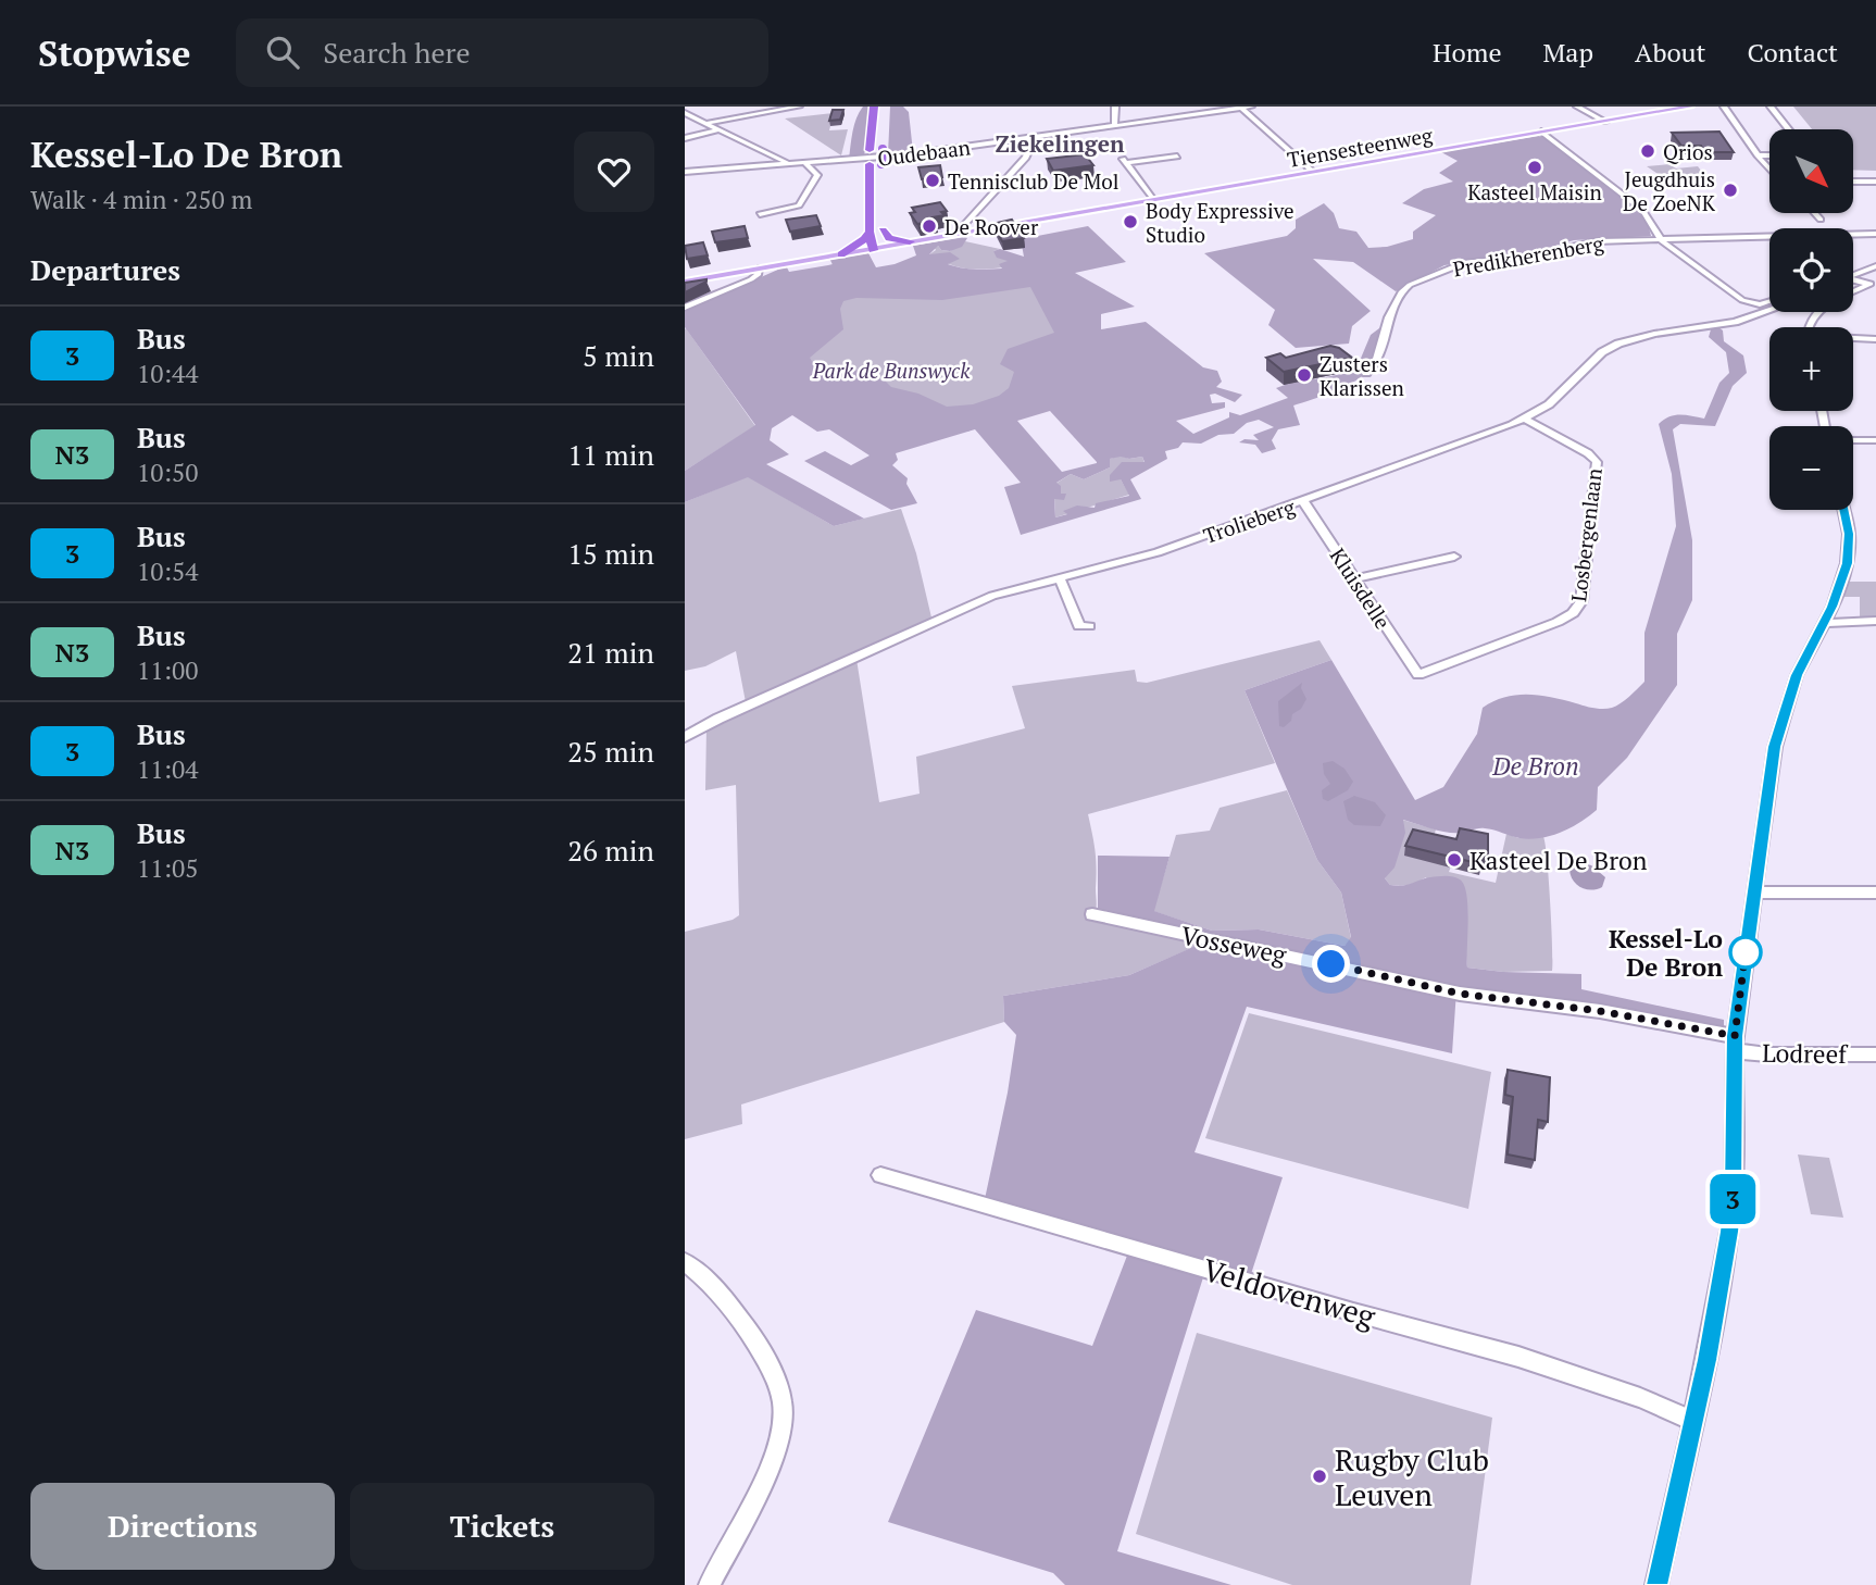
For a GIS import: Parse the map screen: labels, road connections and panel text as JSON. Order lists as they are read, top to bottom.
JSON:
{
  "streets": {
    "main road": ["Tiensesteenweg"],
    "street": [
      "Oudebaan",
      "Predikherenberg",
      "Trolieberg",
      "Losbergenlaan",
      "Kluisdelle",
      "Vosseweg",
      "Lodreef",
      "Veldovenweg"
    ]
  },
  "crossings": [
    ["Trolieberg", "Losbergenlaan"],
    ["Trolieberg", "Kluisdelle"],
    ["Losbergenlaan", "Kluisdelle"],
    ["Vosseweg", "Lodreef"]
  ],
  "districts": ["Ziekelingen"],
  "parks": ["Park de Bunswyck", "De Bron"],
  "places": [
    "Qrios",
    "Kasteel Maisin",
    "Tennisclub De Mol",
    "Jeugdhuis De ZoeNK",
    "Body Expressive Studio",
    "De Roover",
    "Zusters Klarissen",
    "Kasteel De Bron",
    "Kessel-Lo De Bron",
    "Rugby Club Leuven"
  ],
  "lines": ["bus line 3"],
  "north": "bottom right",
  "page": {
    "header": "Stopwise",
    "search": "Search here",
    "nav": [
      "Home",
      "Map",
      "About",
      "Contact"
    ],
    "heading": [
      ["Kessel-Lo De Bron", "Walk · 4 min · 250 m"],
      "Departures"
    ],
    "on_map": "3",
    "map_buttons": ["+", "−"],
    "list": [
      {
        "mark": "3",
        "name": "Bus",
        "note": "10:44",
        "value": "5 min"
      },
      {
        "mark": "N3",
        "name": "Bus",
        "note": "10:50",
        "value": "11 min"
      },
      {
        "mark": "3",
        "name": "Bus",
        "note": "10:54",
        "value": "15 min"
      },
      {
        "mark": "N3",
        "name": "Bus",
        "note": "11:00",
        "value": "21 min"
      },
      {
        "mark": "3",
        "name": "Bus",
        "note": "11:04",
        "value": "25 min"
      },
      {
        "mark": "N3",
        "name": "Bus",
        "note": "11:05",
        "value": "26 min"
      }
    ],
    "buttons": ["Directions", "Tickets"]
  }
}
